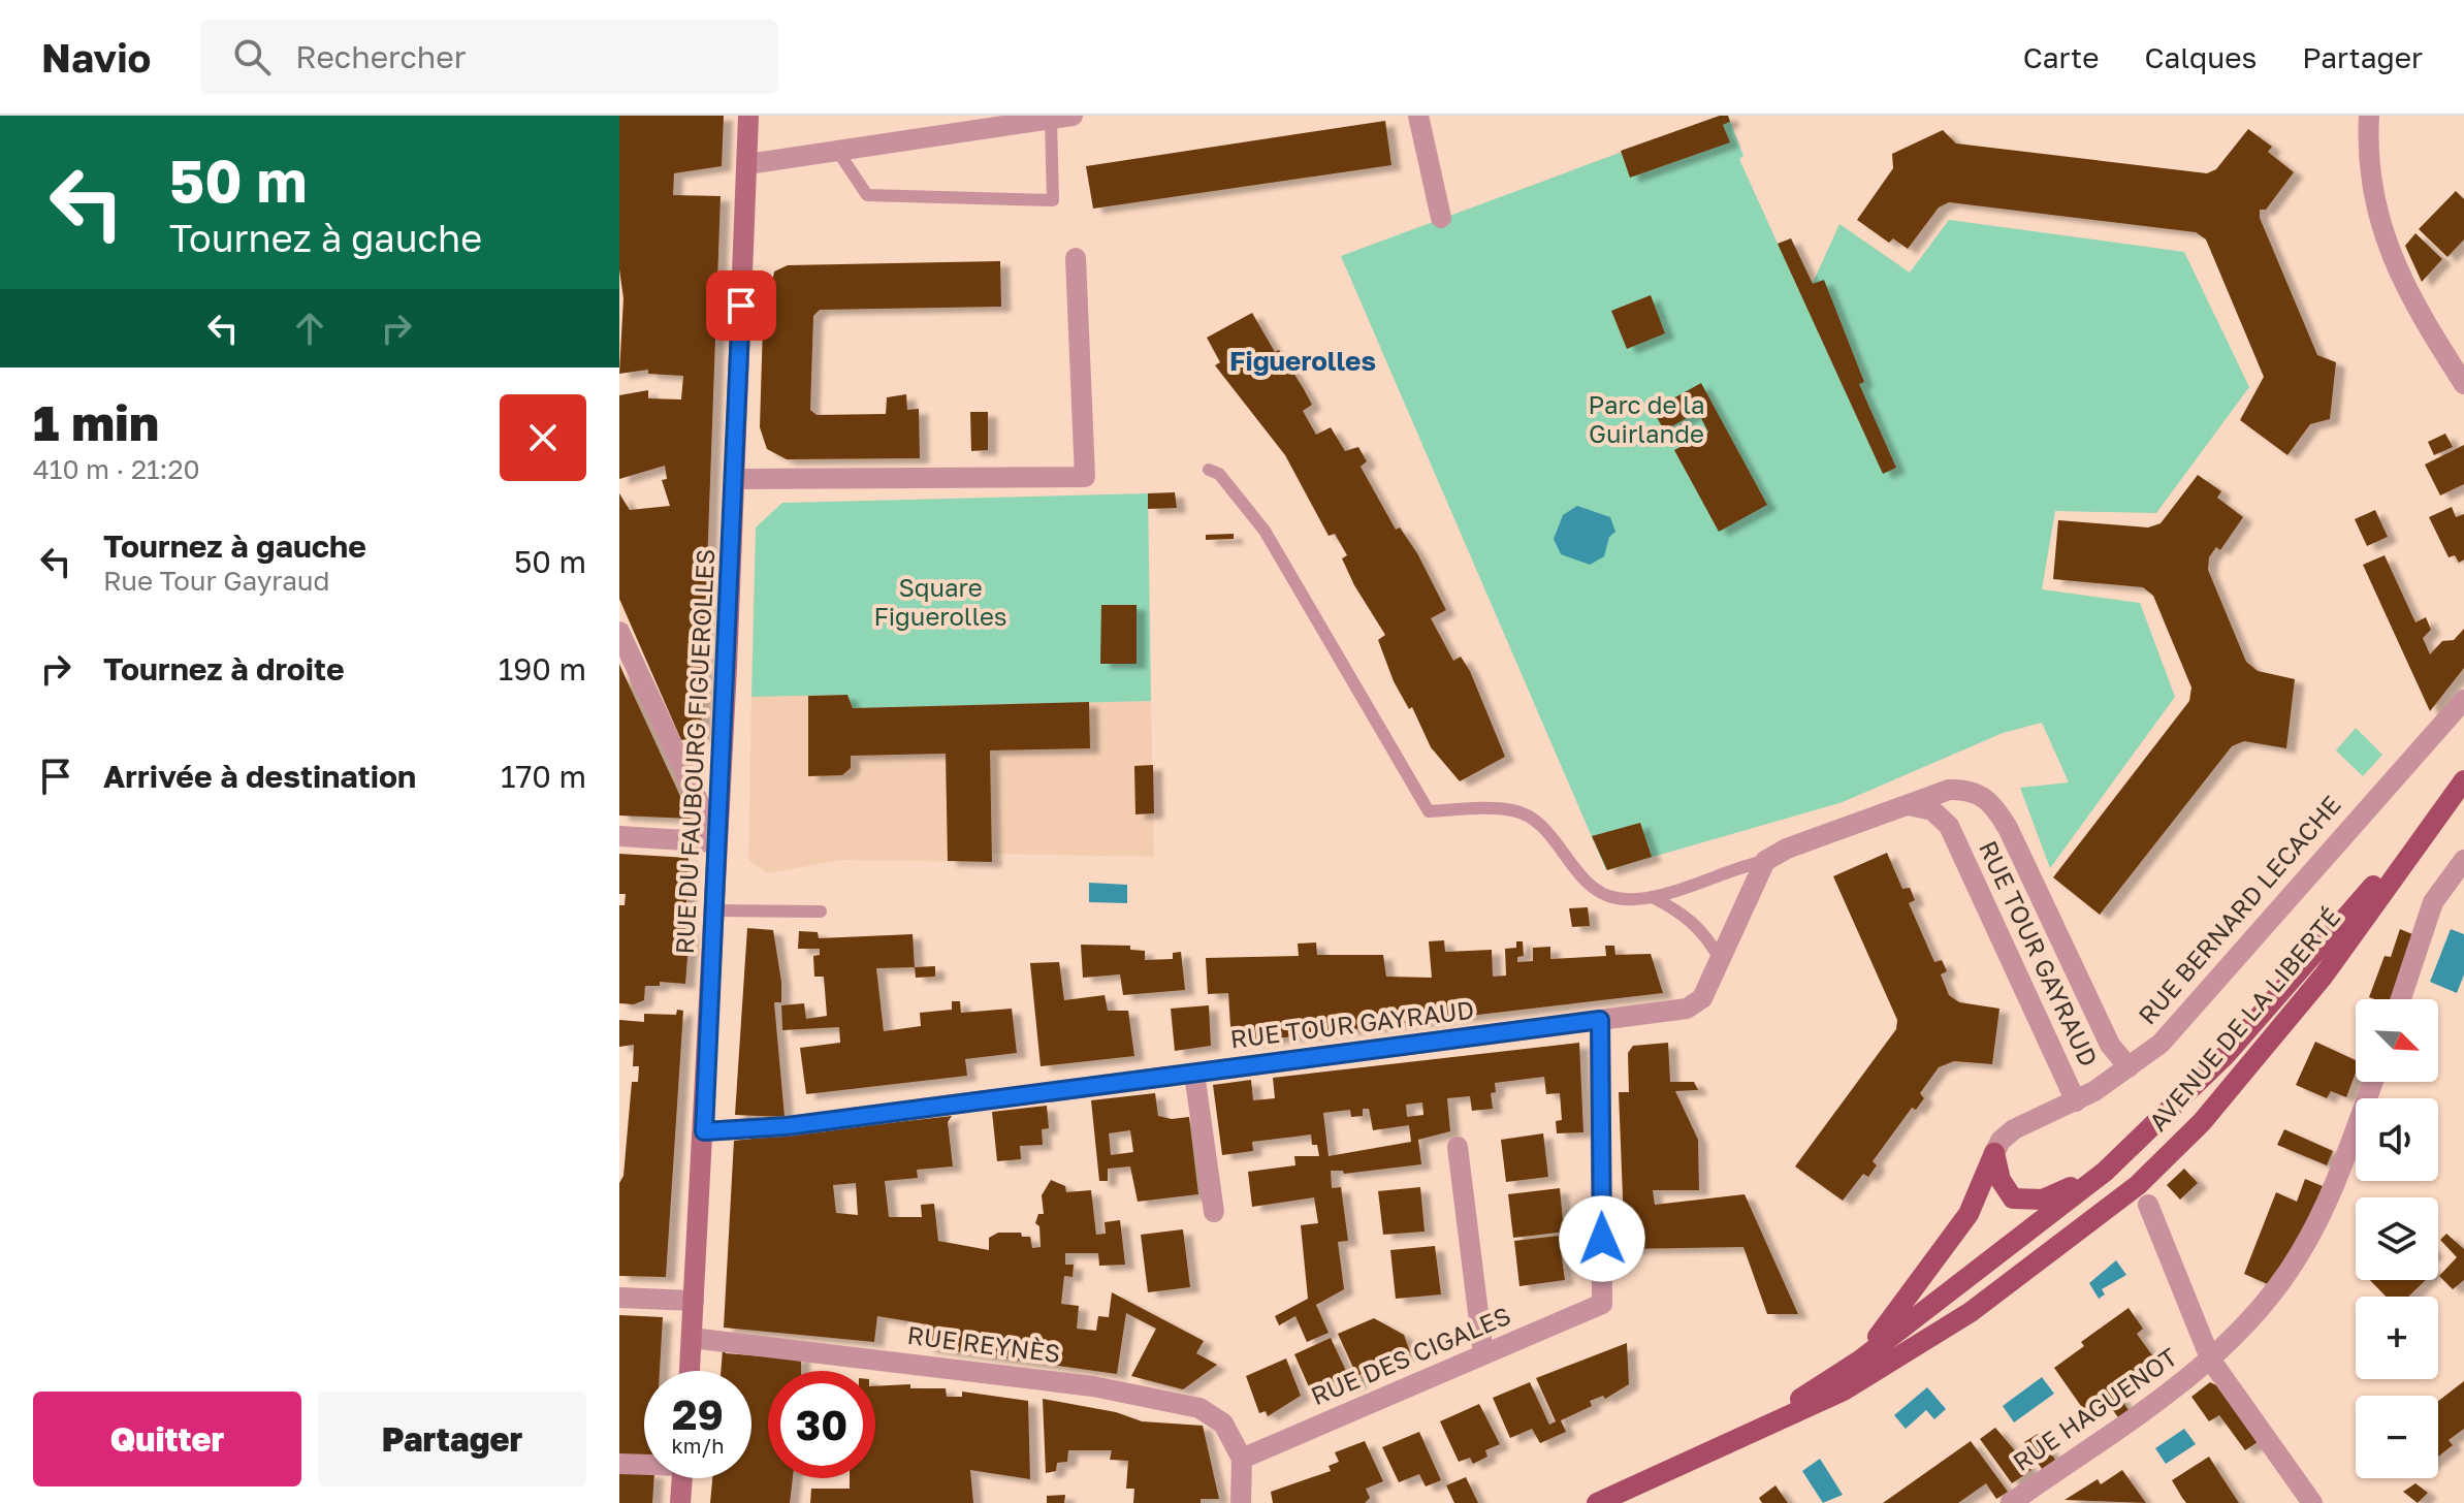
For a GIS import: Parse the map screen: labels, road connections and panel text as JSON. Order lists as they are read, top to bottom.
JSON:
{
  "streets": {
    "main road": ["AVENUE DE LA LIBERTÉ"],
    "street": [
      "RUE DU FAUBOURG FIGUEROLLES",
      "RUE BERNARD LECACHE",
      "RUE TOUR GAYRAUD",
      "RUE REYNÈS",
      "RUE DES CIGALES",
      "RUE HAGUENOT"
    ]
  },
  "crossings": [
    ["RUE DU FAUBOURG FIGUEROLLES", "RUE TOUR GAYRAUD"],
    ["RUE DU FAUBOURG FIGUEROLLES", "RUE REYNÈS"],
    ["RUE BERNARD LECACHE", "RUE TOUR GAYRAUD"],
    ["RUE TOUR GAYRAUD", "RUE DES CIGALES"],
    ["RUE REYNÈS", "RUE DES CIGALES"]
  ],
  "districts": ["Figuerolles"],
  "parks": ["Parc de la Guirlande", "Square Figuerolles"],
  "north": "bottom right",
  "page": {
    "header": "Navio",
    "search": "Rechercher",
    "nav": ["Carte", "Calques", "Partager"],
    "turn": ["50 m", "Tournez à gauche"],
    "heading": ["1 min", "410 m · 21:20"],
    "list": [
      {
        "name": "Tournez à gauche",
        "note": "Rue Tour Gayraud",
        "value": "50 m"
      },
      {
        "name": "Tournez à droite",
        "value": "190 m"
      },
      {
        "name": "Arrivée à destination",
        "value": "170 m"
      }
    ],
    "map_buttons": ["+", "−"],
    "speed": "29 km/h",
    "limit": "30",
    "buttons": ["Quitter", "Partager"]
  }
}
